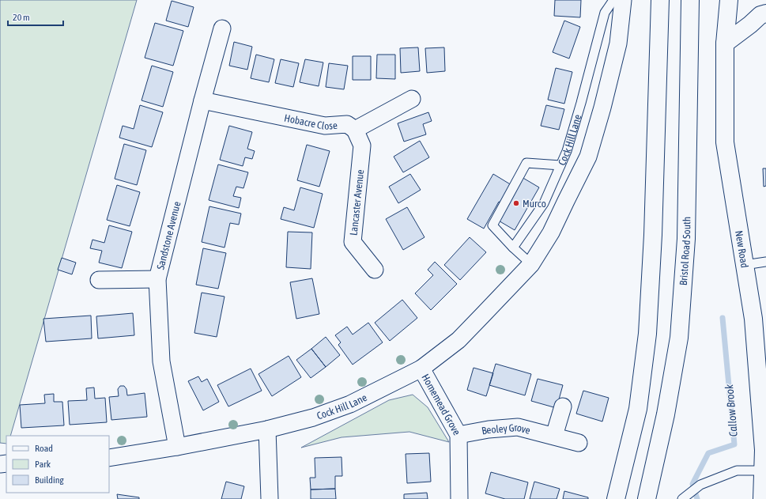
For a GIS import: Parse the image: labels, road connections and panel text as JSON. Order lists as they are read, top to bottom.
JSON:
{
  "streets": {
    "main road": ["New Road", "Bristol Road South"],
    "street": [
      "Hobacre Close",
      "Cock Hill Lane",
      "Lancaster Avenue",
      "Sandstone Avenue",
      "Homemead Grove",
      "Beoley Grove"
    ]
  },
  "crossings": [
    ["Hobacre Close", "Lancaster Avenue"],
    ["Hobacre Close", "Sandstone Avenue"],
    ["Cock Hill Lane", "Sandstone Avenue"],
    ["Cock Hill Lane", "Homemead Grove"],
    ["Homemead Grove", "Beoley Grove"]
  ],
  "water": ["Callow Brook"],
  "places": ["Murco"],
  "legend": ["Road", "Park", "Building"],
  "scale_bar": "20 m"
}
